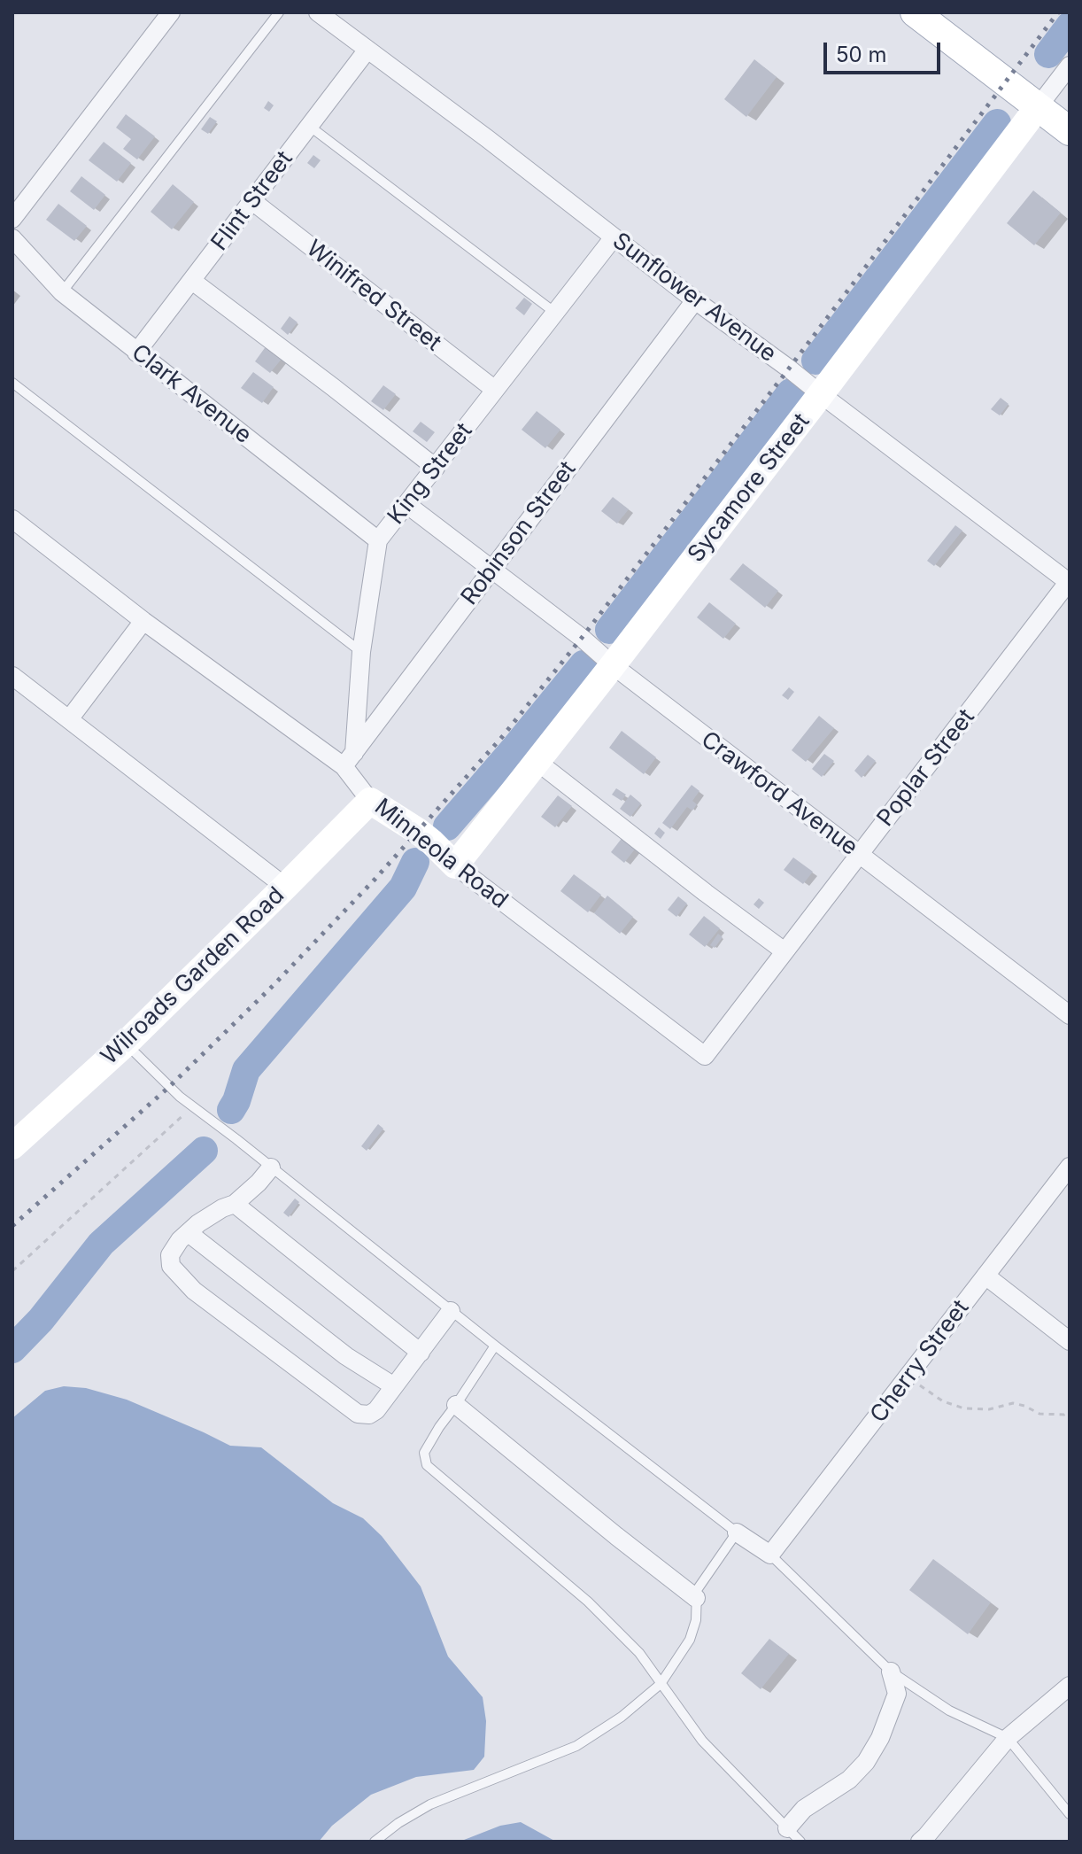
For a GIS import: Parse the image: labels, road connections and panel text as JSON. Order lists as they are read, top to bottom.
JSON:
{
  "streets": {
    "street": [
      "Flint Street",
      "Winifred Street",
      "Sunflower Avenue",
      "Clark Avenue",
      "King Street",
      "Sycamore Street",
      "Robinson Street",
      "Poplar Street",
      "Crawford Avenue",
      "Minneola Road",
      "Wilroads Garden Road",
      "Cherry Street"
    ]
  },
  "crossings": [
    ["Flint Street", "Winifred Street"],
    ["Flint Street", "Sunflower Avenue"],
    ["Flint Street", "Clark Avenue"],
    ["Winifred Street", "King Street"],
    ["Sunflower Avenue", "King Street"],
    ["Sunflower Avenue", "Sycamore Street"],
    ["Sunflower Avenue", "Robinson Street"],
    ["Sunflower Avenue", "Poplar Street"],
    ["Clark Avenue", "King Street"],
    ["King Street", "Robinson Street"],
    ["King Street", "Crawford Avenue"],
    ["King Street", "Minneola Road"],
    ["Sycamore Street", "Crawford Avenue"],
    ["Sycamore Street", "Minneola Road"],
    ["Robinson Street", "Crawford Avenue"],
    ["Robinson Street", "Minneola Road"],
    ["Poplar Street", "Crawford Avenue"],
    ["Poplar Street", "Minneola Road"],
    ["Minneola Road", "Wilroads Garden Road"]
  ],
  "scale_bar": "50 m"
}
